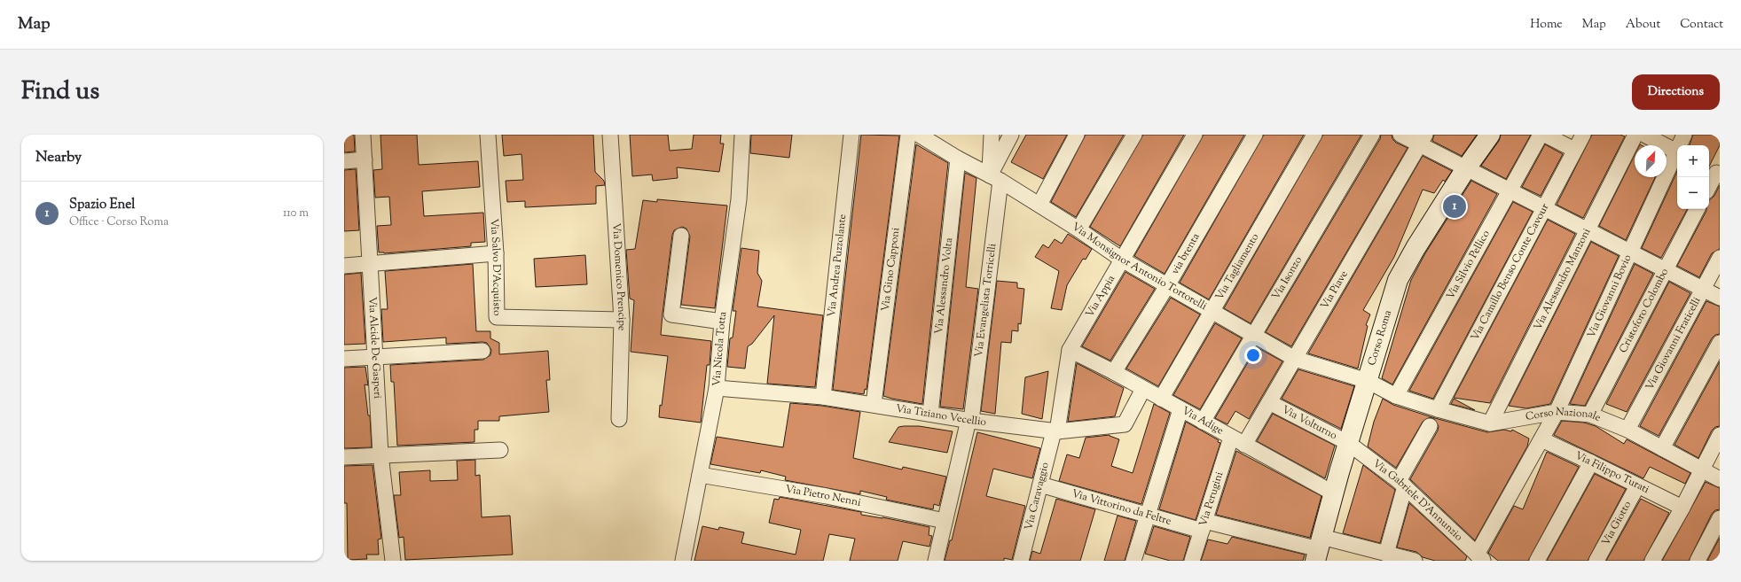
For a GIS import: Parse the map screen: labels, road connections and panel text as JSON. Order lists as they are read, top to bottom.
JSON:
{
  "streets": {
    "main road": ["Corso Roma"],
    "street": [
      "via brenta",
      "Via Salvo D'Acquisto",
      "Via Silvio Pellico",
      "Via Andrea Puzzolante",
      "Via Monsignor Antonio Tortorelli",
      "Via Tagliamento",
      "Via Gino Capponi",
      "Via Camillo Benso Conte Cavour",
      "Via Domenico Prencipe",
      "Via Isonzo",
      "Via Alessandro Manzoni",
      "Via Alessandro Volta",
      "Via Piave",
      "Via Giovanni Bovio",
      "Via Appia",
      "Via Evangelista Torricelli",
      "Cristoforo Colombo",
      "Via Giovanni Fraticelli",
      "Via Alcide De Gasperi",
      "Via Nicola Totta",
      "Via Tiziano Vecellio",
      "Corso Nazionale",
      "Via Adige",
      "Via Volturno",
      "Via Filippo Turati",
      "Via Pietro Nenni",
      "Via Caravaggio",
      "Via Perugini",
      "Via Gabriele D'Annunzio",
      "Via Vittorino da Feltre",
      "Via Giotto"
    ]
  },
  "crossings": [
    ["via brenta", "Via Monsignor Antonio Tortorelli"],
    ["via brenta", "Via Adige"],
    ["Via Salvo D'Acquisto", "Via Domenico Prencipe"],
    ["Via Silvio Pellico", "Corso Nazionale"],
    ["Via Andrea Puzzolante", "Via Tiziano Vecellio"],
    ["Via Monsignor Antonio Tortorelli", "Via Tagliamento"],
    ["Via Monsignor Antonio Tortorelli", "Via Isonzo"],
    ["Via Monsignor Antonio Tortorelli", "Via Alessandro Volta"],
    ["Via Monsignor Antonio Tortorelli", "Via Piave"],
    ["Via Monsignor Antonio Tortorelli", "Via Appia"],
    ["Via Monsignor Antonio Tortorelli", "Via Evangelista Torricelli"],
    ["Via Monsignor Antonio Tortorelli", "Corso Roma"],
    ["Via Tagliamento", "Via Adige"],
    ["Via Gino Capponi", "Via Tiziano Vecellio"],
    ["Via Camillo Benso Conte Cavour", "Corso Nazionale"],
    ["Via Isonzo", "Via Adige"],
    ["Via Alessandro Manzoni", "Corso Nazionale"],
    ["Via Alessandro Volta", "Via Tiziano Vecellio"],
    ["Via Piave", "Via Adige"],
    ["Via Piave", "Via Volturno"],
    ["Via Piave", "Via Perugini"],
    ["Via Giovanni Bovio", "Corso Nazionale"],
    ["Via Giovanni Bovio", "Via Filippo Turati"],
    ["Via Giovanni Bovio", "Via Gabriele D'Annunzio"],
    ["Via Appia", "Via Tiziano Vecellio"],
    ["Via Appia", "Via Adige"],
    ["Via Appia", "Via Caravaggio"],
    ["Via Evangelista Torricelli", "Via Tiziano Vecellio"],
    ["Via Evangelista Torricelli", "Via Pietro Nenni"],
    ["Cristoforo Colombo", "Corso Nazionale"],
    ["Corso Roma", "Via Adige"],
    ["Corso Roma", "Via Volturno"],
    ["Corso Roma", "Via Gabriele D'Annunzio"],
    ["Corso Roma", "Via Vittorino da Feltre"],
    ["Via Giovanni Fraticelli", "Corso Nazionale"],
    ["Via Nicola Totta", "Via Tiziano Vecellio"],
    ["Via Nicola Totta", "Via Pietro Nenni"],
    ["Via Tiziano Vecellio", "Via Adige"],
    ["Via Tiziano Vecellio", "Via Caravaggio"],
    ["Via Adige", "Via Perugini"],
    ["Via Volturno", "Via Gabriele D'Annunzio"],
    ["Via Filippo Turati", "Via Giotto"],
    ["Via Caravaggio", "Via Vittorino da Feltre"],
    ["Via Perugini", "Via Vittorino da Feltre"]
  ],
  "north": "top right",
  "page": {
    "header": "Map",
    "nav": [
      "Home",
      "Map",
      "About",
      "Contact"
    ],
    "title": "Find us",
    "buttons": "Directions",
    "heading": "Nearby",
    "map_buttons": ["+", "−"],
    "list": [
      {
        "mark": "1",
        "name": "Spazio Enel",
        "note": "Office · Corso Roma",
        "value": "110 m"
      }
    ],
    "pins": "1"
  }
}
